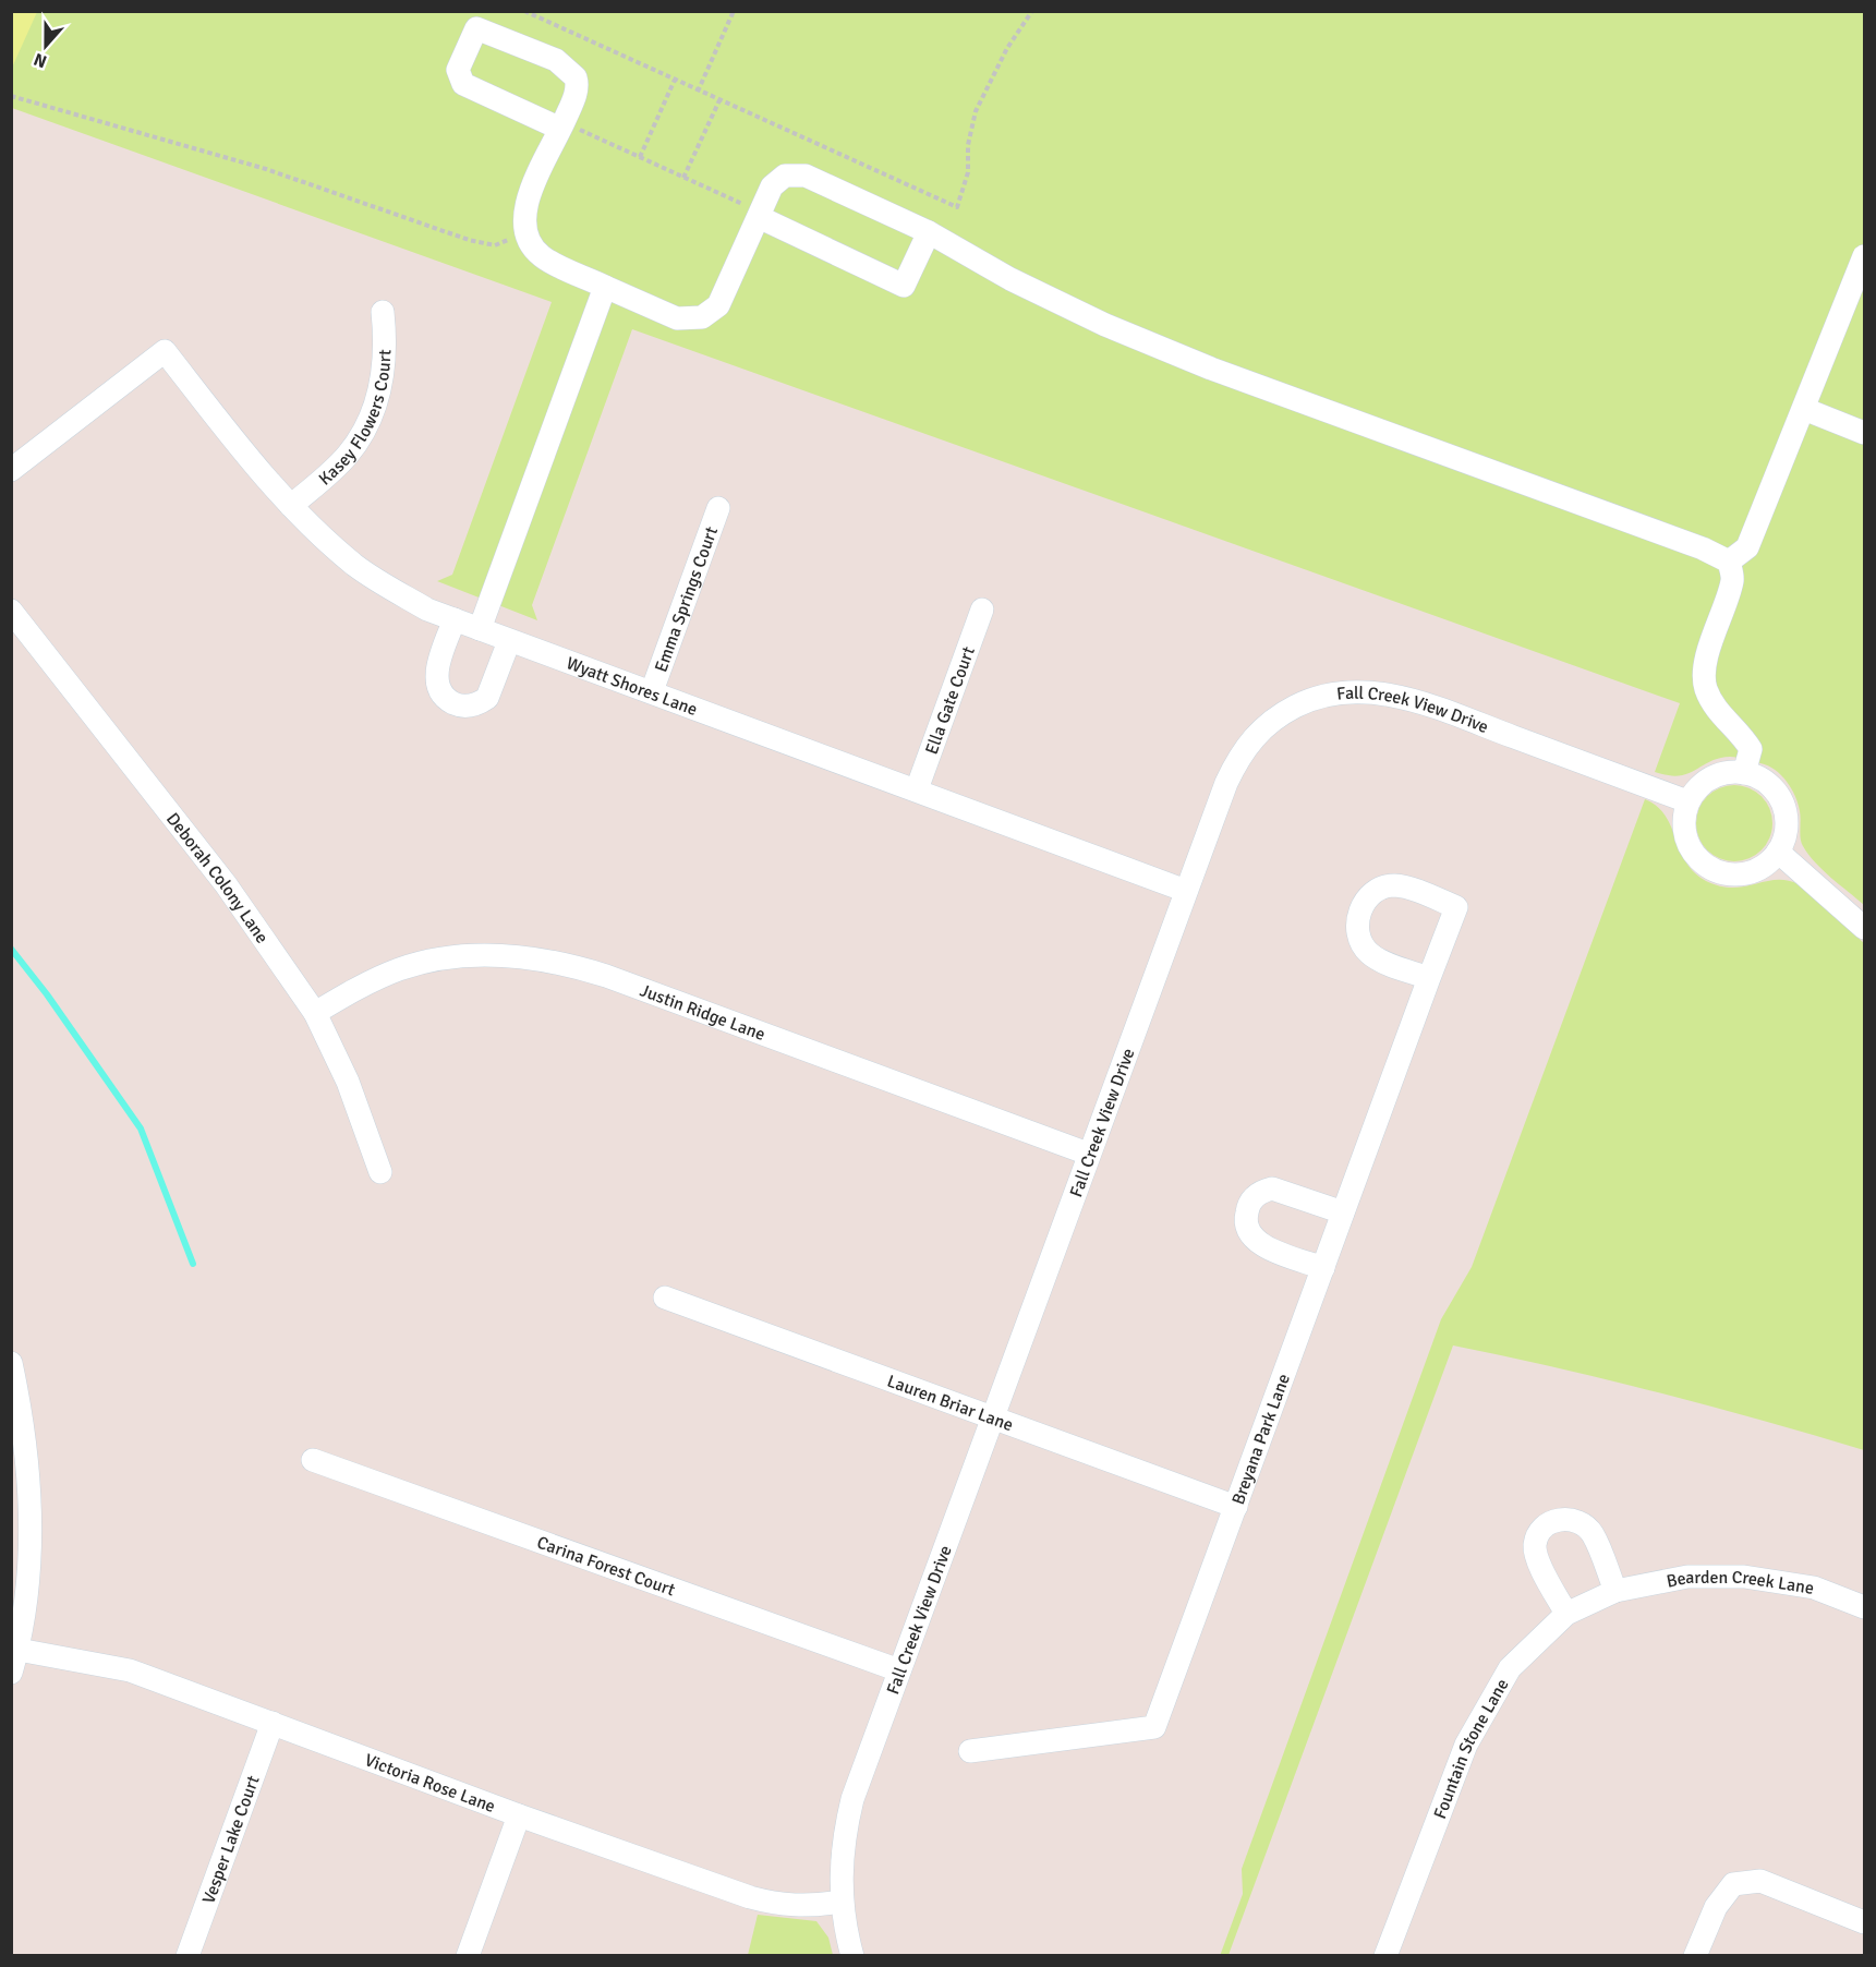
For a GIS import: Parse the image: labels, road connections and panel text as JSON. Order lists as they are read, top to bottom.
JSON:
{
  "streets": {
    "street": [
      "Kasey Flowers Court",
      "Emma Springs Court",
      "Wyatt Shores Lane",
      "Ella Gate Court",
      "Fall Creek View Drive",
      "Deborah Colony Lane",
      "Justin Ridge Lane",
      "Lauren Briar Lane",
      "Breyana Park Lane",
      "Carina Forest Court",
      "Bearden Creek Lane",
      "Fountain Stone Lane",
      "Victoria Rose Lane",
      "Vesper Lake Court"
    ]
  },
  "crossings": [
    ["Kasey Flowers Court", "Wyatt Shores Lane"],
    ["Emma Springs Court", "Wyatt Shores Lane"],
    ["Wyatt Shores Lane", "Ella Gate Court"],
    ["Wyatt Shores Lane", "Fall Creek View Drive"],
    ["Fall Creek View Drive", "Justin Ridge Lane"],
    ["Fall Creek View Drive", "Lauren Briar Lane"],
    ["Fall Creek View Drive", "Carina Forest Court"],
    ["Fall Creek View Drive", "Victoria Rose Lane"],
    ["Deborah Colony Lane", "Justin Ridge Lane"],
    ["Lauren Briar Lane", "Breyana Park Lane"],
    ["Bearden Creek Lane", "Fountain Stone Lane"],
    ["Victoria Rose Lane", "Vesper Lake Court"]
  ],
  "north": "bottom"
}
